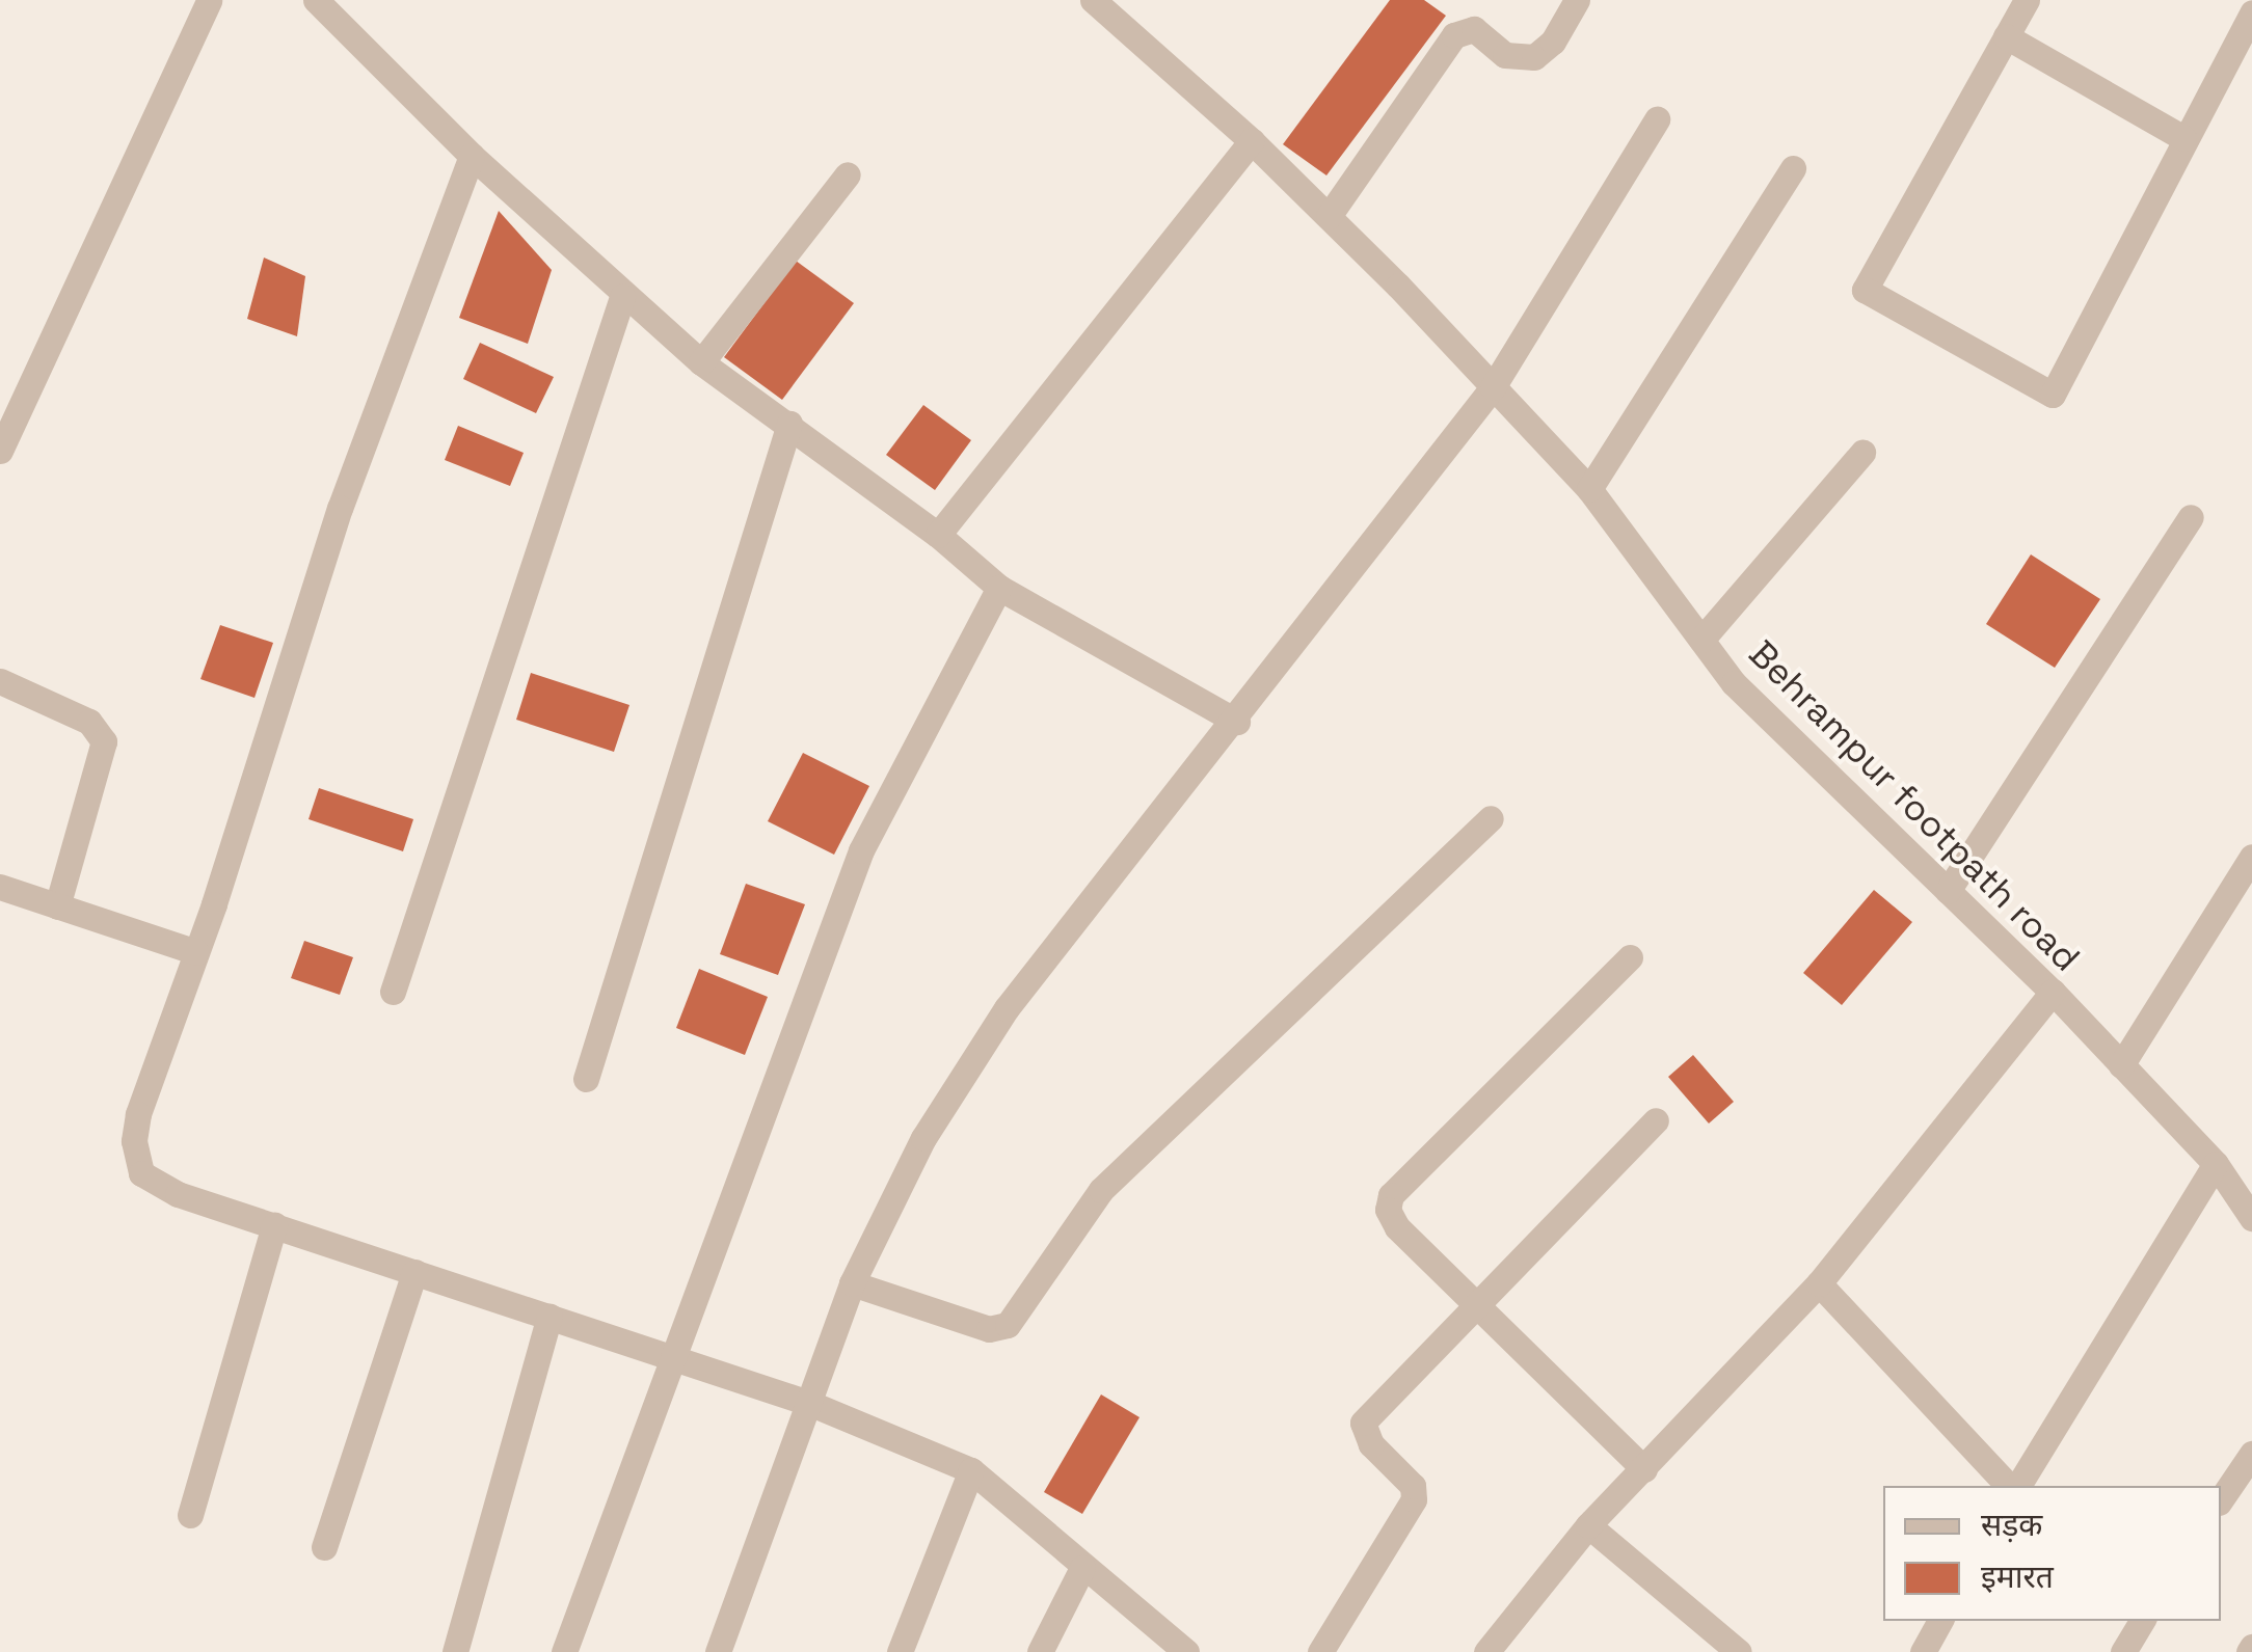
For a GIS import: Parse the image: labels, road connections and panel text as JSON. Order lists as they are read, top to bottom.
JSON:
{
  "streets": {
    "street": ["Behrampur footpath road"]
  },
  "legend": ["सड़क", "इमारत"]
}
